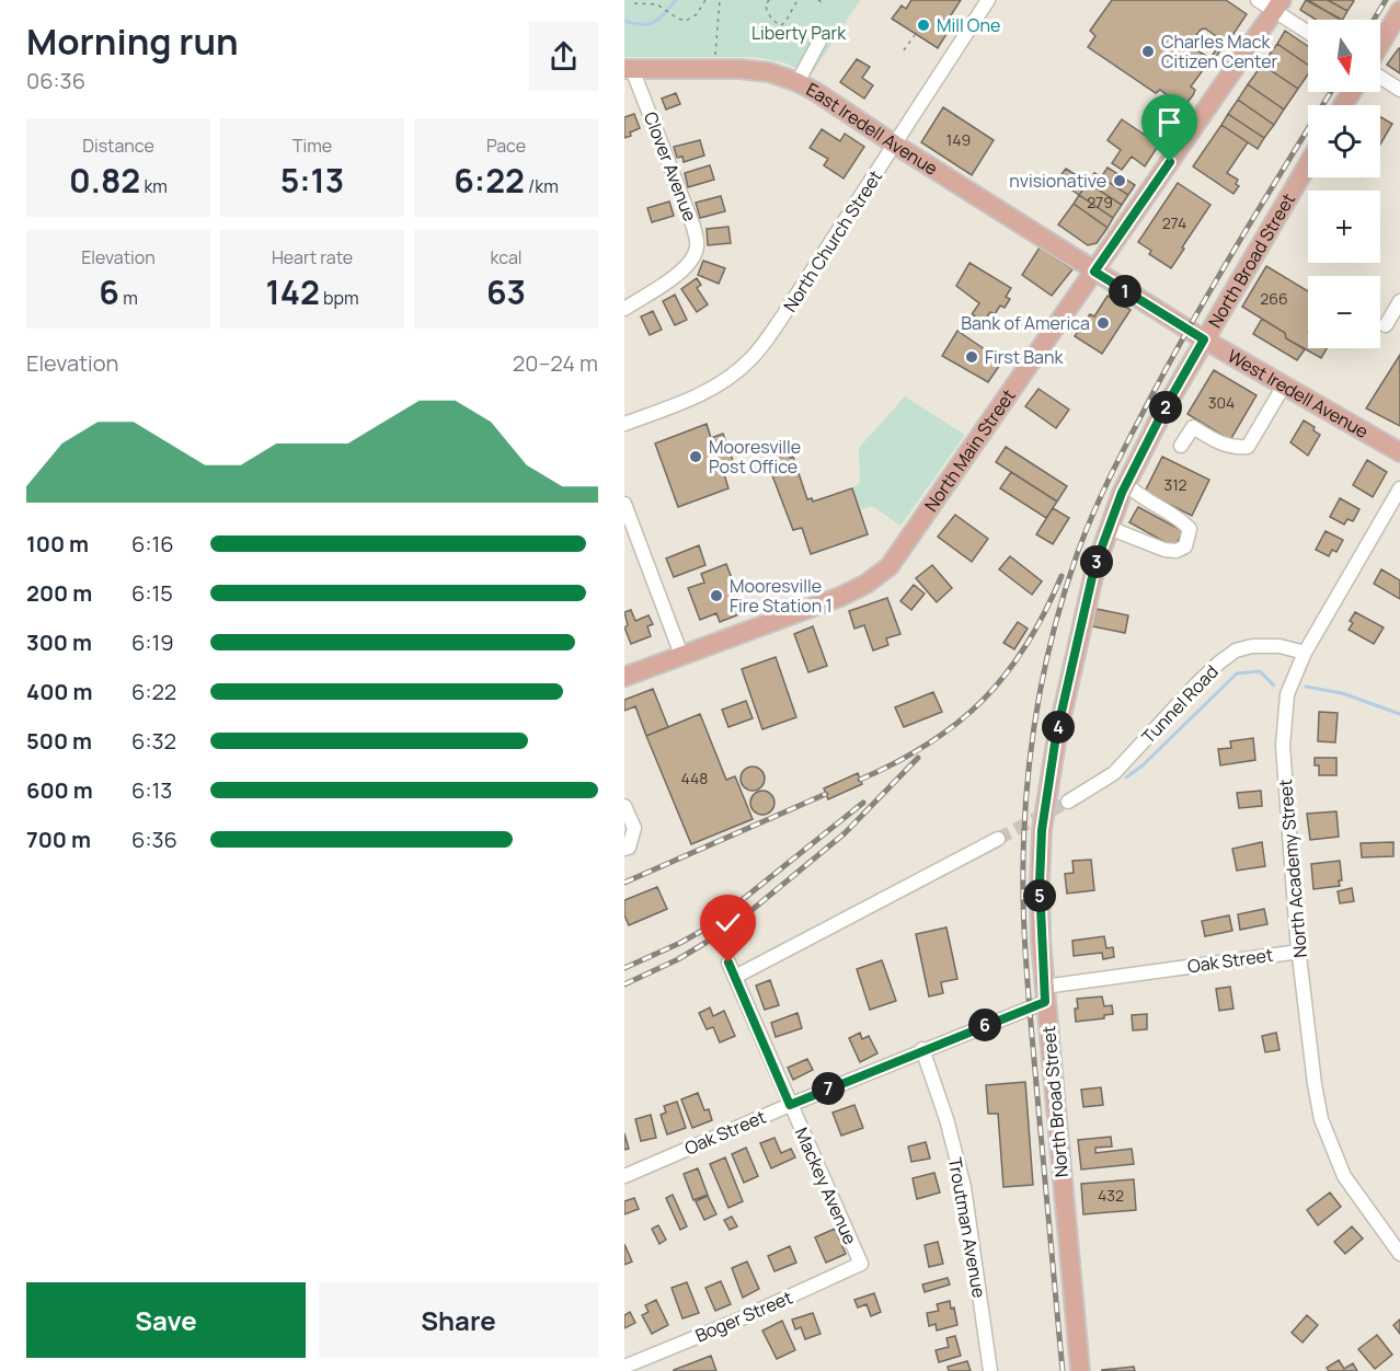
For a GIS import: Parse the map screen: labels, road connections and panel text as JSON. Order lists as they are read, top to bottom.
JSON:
{
  "streets": {
    "main road": [
      "East Iredell Avenue",
      "North Broad Street",
      "West Iredell Avenue",
      "North Main Street"
    ],
    "street": [
      "Clover Avenue",
      "North Church Street",
      "Tunnel Road",
      "North Academy Street",
      "Oak Street",
      "Mackey Avenue",
      "Troutman Avenue",
      "Boger Street"
    ]
  },
  "crossings": [
    ["East Iredell Avenue", "Clover Avenue"],
    ["East Iredell Avenue", "North Church Street"],
    ["East Iredell Avenue", "West Iredell Avenue"],
    ["East Iredell Avenue", "North Main Street"],
    ["North Broad Street", "West Iredell Avenue"],
    ["North Broad Street", "Oak Street"],
    ["West Iredell Avenue", "North Main Street"],
    ["Tunnel Road", "North Academy Street"],
    ["North Academy Street", "Oak Street"],
    ["Oak Street", "Mackey Avenue"],
    ["Oak Street", "Troutman Avenue"],
    ["Mackey Avenue", "Boger Street"]
  ],
  "parks": ["Liberty Park"],
  "places": [
    "Mill One",
    "Charles Mack Citizen Center",
    "nvisionative",
    "Bank of America",
    "First Bank",
    "Mooresville Post Office",
    "Mooresville Fire Station 1"
  ],
  "house_numbers": [
    "149",
    "279",
    "274",
    "266",
    "304",
    "312",
    "448",
    "432"
  ],
  "north": "bottom",
  "page": {
    "heading": ["Morning run", "06:36"],
    "map_buttons": ["+", "−"],
    "stats": [
      ["Distance", "0.82 km"],
      ["Time", "5:13"],
      ["Pace", "6:22 /km"],
      ["Elevation", "6 m"],
      ["Heart rate", "142 bpm"],
      ["kcal", "63"]
    ],
    "pins": [
      "1",
      "2",
      "3",
      "4",
      "5",
      "6",
      "7"
    ],
    "chart": ["Elevation", "20–24 m"],
    "list": [
      {
        "name": "100 m",
        "note": "6:16"
      },
      {
        "name": "200 m",
        "note": "6:15"
      },
      {
        "name": "300 m",
        "note": "6:19"
      },
      {
        "name": "400 m",
        "note": "6:22"
      },
      {
        "name": "500 m",
        "note": "6:32"
      },
      {
        "name": "600 m",
        "note": "6:13"
      },
      {
        "name": "700 m",
        "note": "6:36"
      }
    ],
    "buttons": ["Save", "Share"]
  }
}
